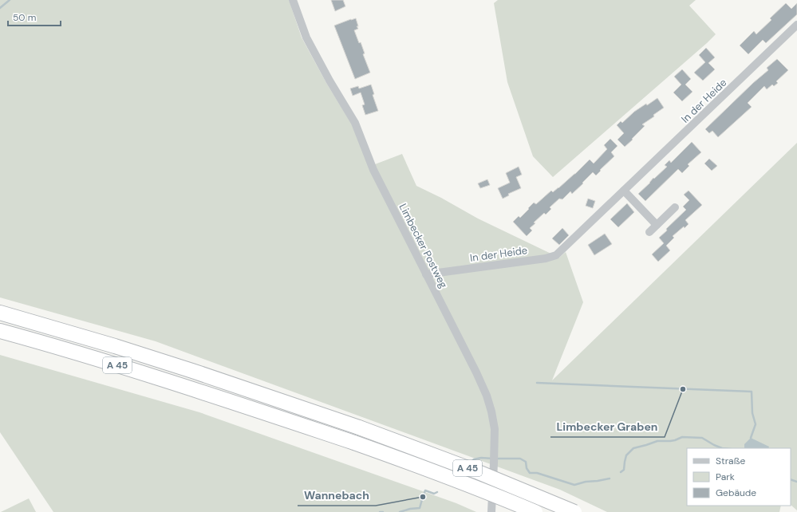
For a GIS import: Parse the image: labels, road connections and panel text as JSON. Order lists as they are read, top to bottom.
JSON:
{
  "streets": {
    "highway": ["A 45"],
    "street": ["In der Heide", "Limbecker Postweg"]
  },
  "crossings": [
    ["In der Heide", "Limbecker Postweg"]
  ],
  "places": ["Limbecker Graben", "Wannebach"],
  "legend": ["Straße", "Park", "Gebäude"],
  "scale_bar": "50 m"
}
